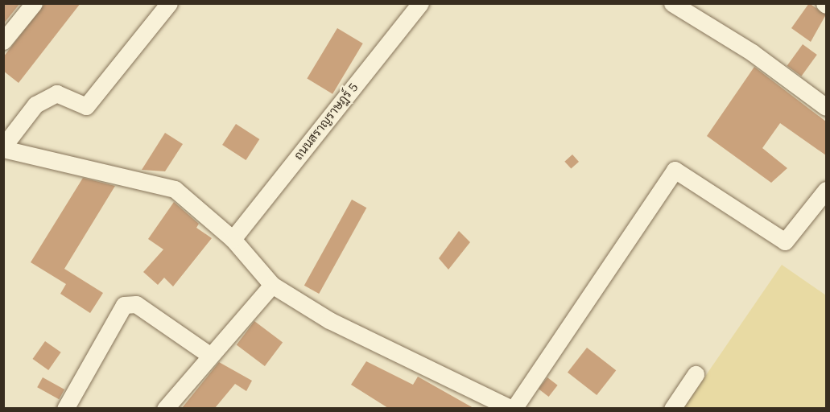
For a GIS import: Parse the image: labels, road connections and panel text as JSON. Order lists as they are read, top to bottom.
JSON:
{
  "streets": {
    "street": ["ถนนสราญราษฎร์ 5"]
  }
}
